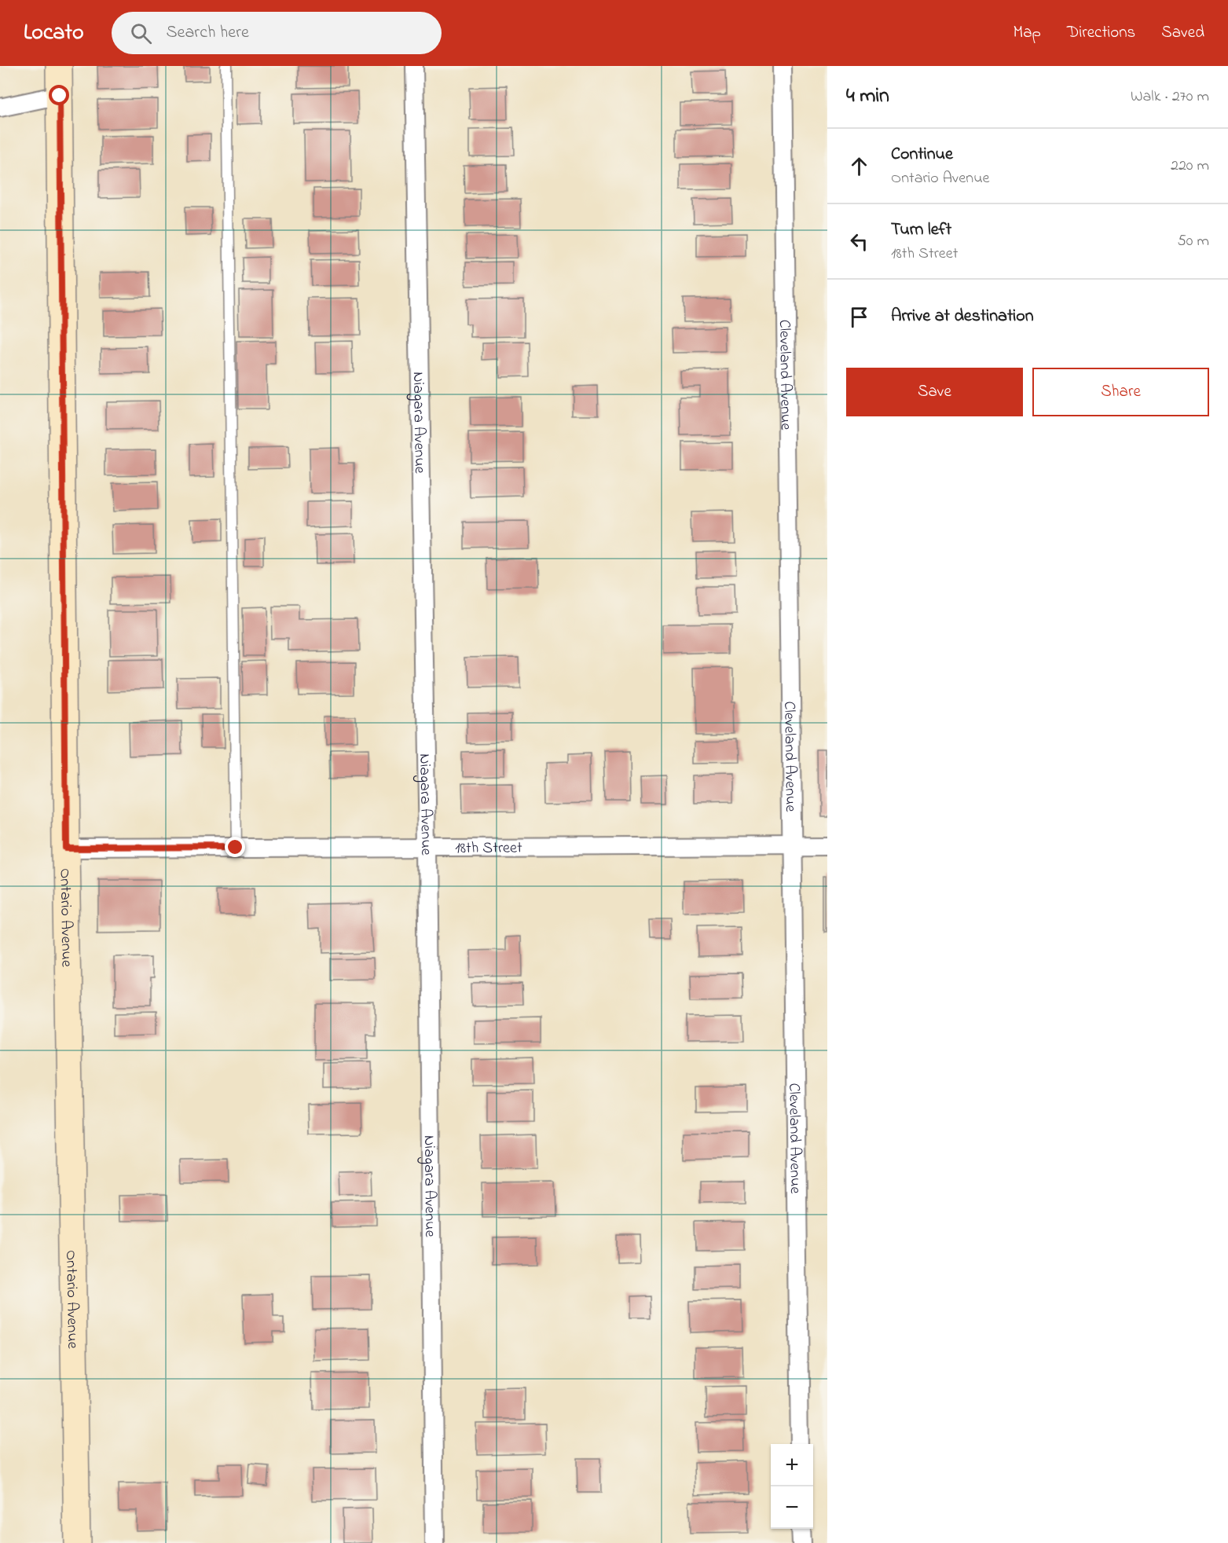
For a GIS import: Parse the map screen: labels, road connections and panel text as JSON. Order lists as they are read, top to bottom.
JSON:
{
  "streets": {
    "main road": ["Ontario Avenue"],
    "street": ["Cleveland Avenue", "Niagara Avenue", "18th Street"]
  },
  "crossings": [
    ["Cleveland Avenue", "18th Street"],
    ["Niagara Avenue", "18th Street"],
    ["18th Street", "Ontario Avenue"]
  ],
  "page": {
    "header": "Locato",
    "search": "Search here",
    "nav": ["Map", "Directions", "Saved"],
    "heading": ["4 min", "Walk · 270 m"],
    "list": [
      ["Continue", "Ontario Avenue", "220 m"],
      ["Turn left", "18th Street", "50 m"],
      "Arrive at destination"
    ],
    "buttons": ["Save", "Share"],
    "map_buttons": ["+", "−"]
  }
}
